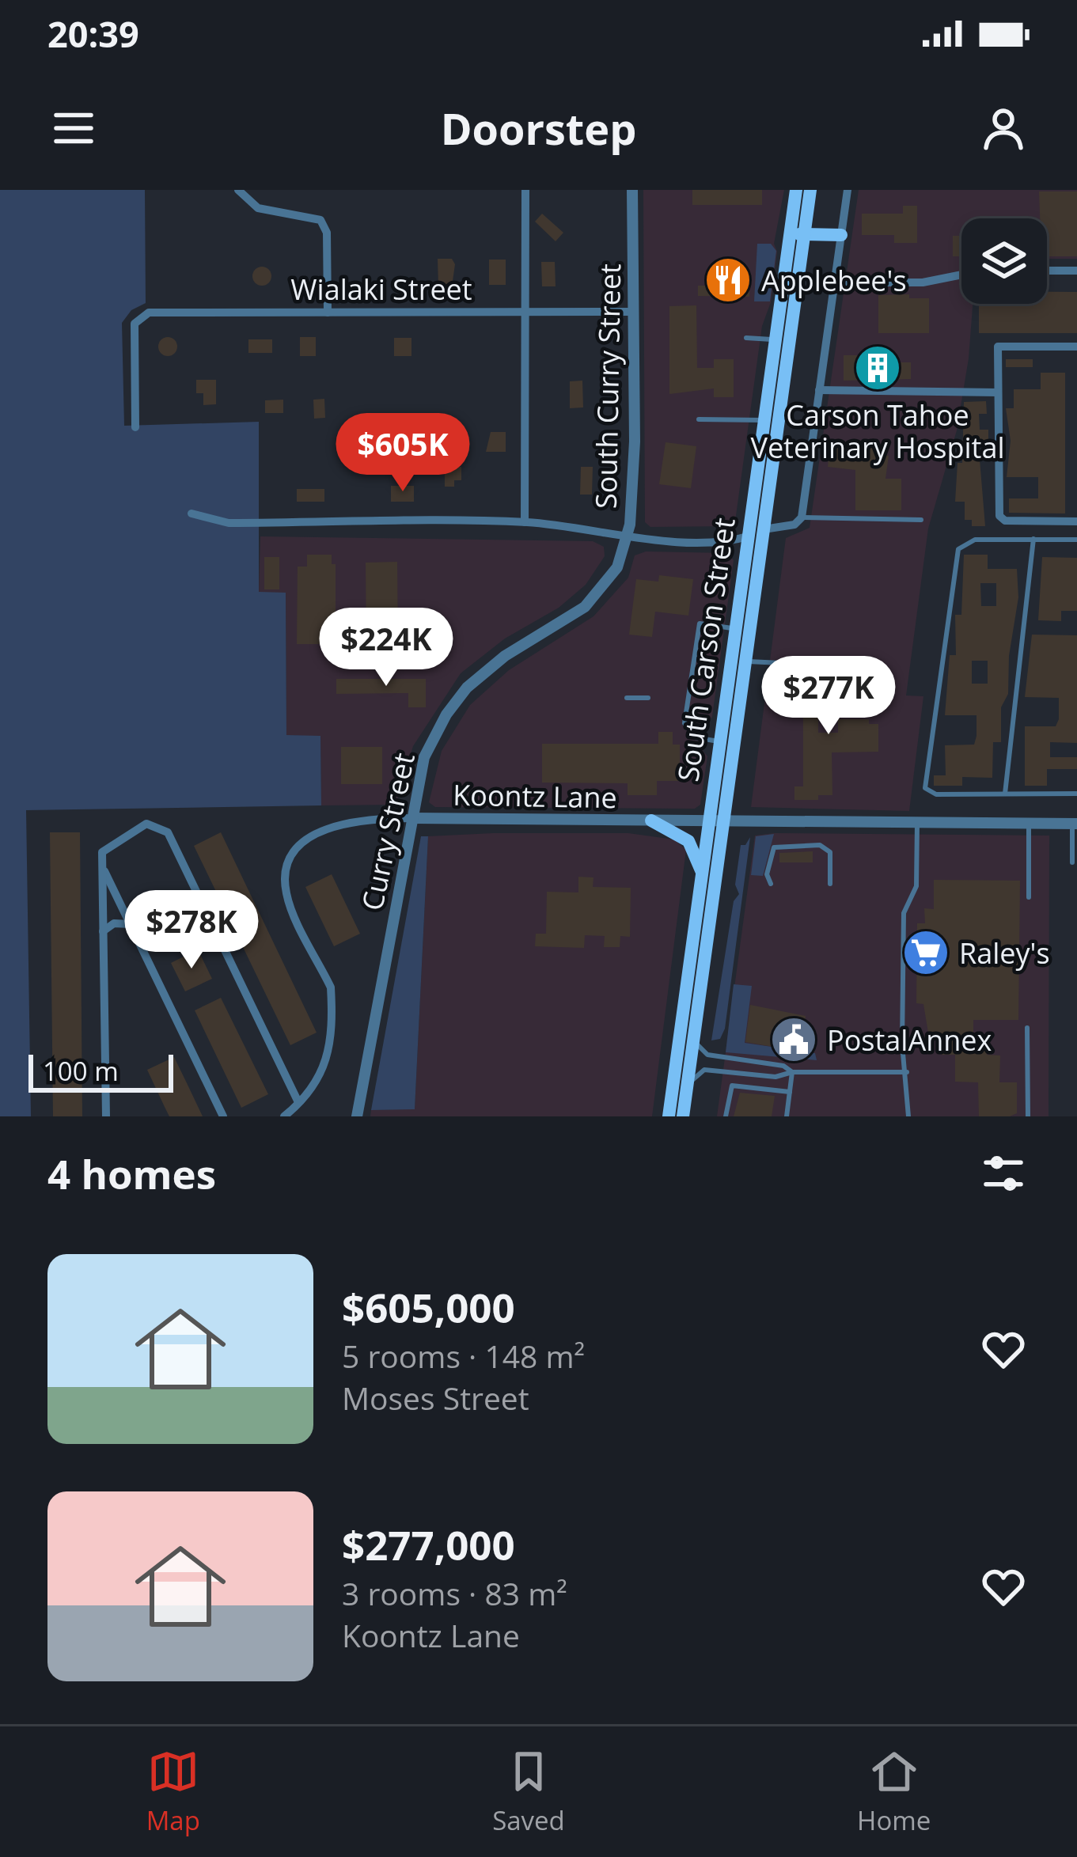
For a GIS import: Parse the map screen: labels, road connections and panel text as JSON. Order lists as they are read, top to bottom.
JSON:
{
  "streets": {
    "main road": ["South Carson Street"],
    "street": [
      "Wialaki Street",
      "South Curry Street",
      "Koontz Lane",
      "Curry Street"
    ]
  },
  "crossings": [
    ["Wialaki Street", "South Curry Street"],
    ["South Curry Street", "Curry Street"],
    ["South Carson Street", "Koontz Lane"],
    ["Koontz Lane", "Curry Street"]
  ],
  "places": {
    "restaurant": ["Applebee's"],
    "building": ["Carson Tahoe Veterinary Hospital"],
    "supermarket": ["Raley's"],
    "public building": ["PostalAnnex"]
  },
  "scale_bar": "100 m",
  "page": {
    "status": "20:39",
    "header": "Doorstep",
    "price": [
      "$605K",
      "$224K",
      "$277K",
      "$278K"
    ],
    "scale": "100 m",
    "heading": "4 homes",
    "list": [
      {
        "name": "$605,000",
        "note": "5 rooms · 148 m² · Moses Street"
      },
      {
        "name": "$277,000",
        "note": "3 rooms · 83 m² · Koontz Lane"
      }
    ],
    "tabs": ["Map", "Saved", "Home"]
  }
}
